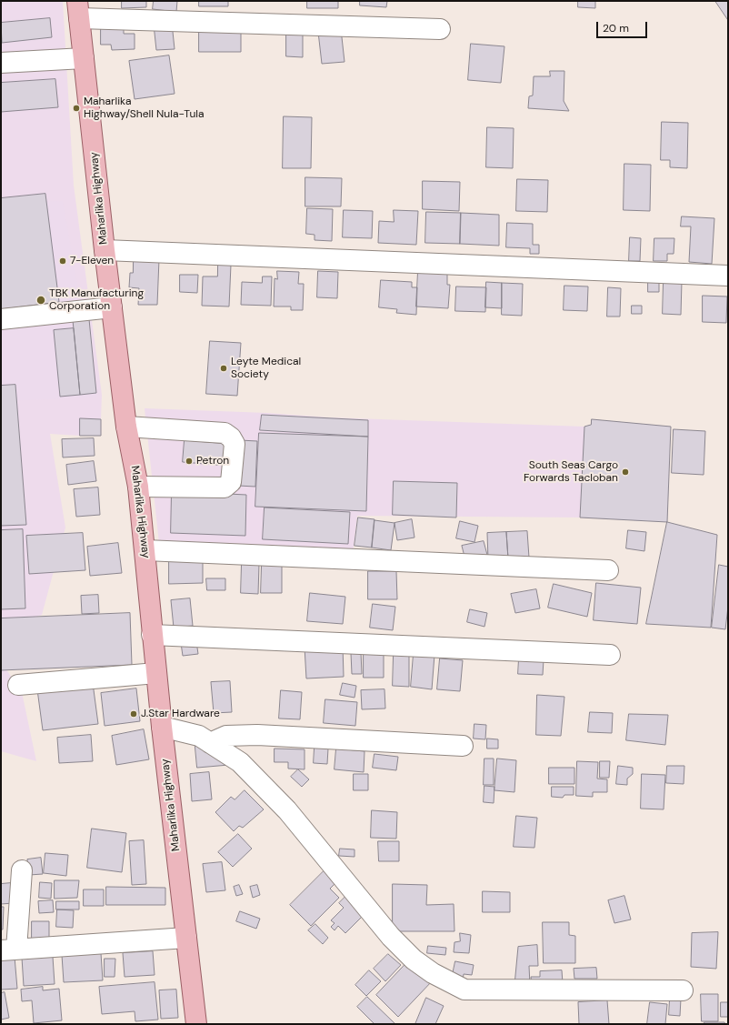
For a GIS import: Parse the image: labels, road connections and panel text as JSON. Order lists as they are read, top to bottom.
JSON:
{
  "streets": {
    "main road": ["Maharlika Highway"]
  },
  "places": [
    "Maharlika Highway/Shell Nula-Tula",
    "7-Eleven",
    "TBK Manufacturing Corporation",
    "Leyte Medical Society",
    "Petron",
    "South Seas Cargo Forwards Tacloban",
    "J.Star Hardware"
  ],
  "scale_bar": "20 m"
}
